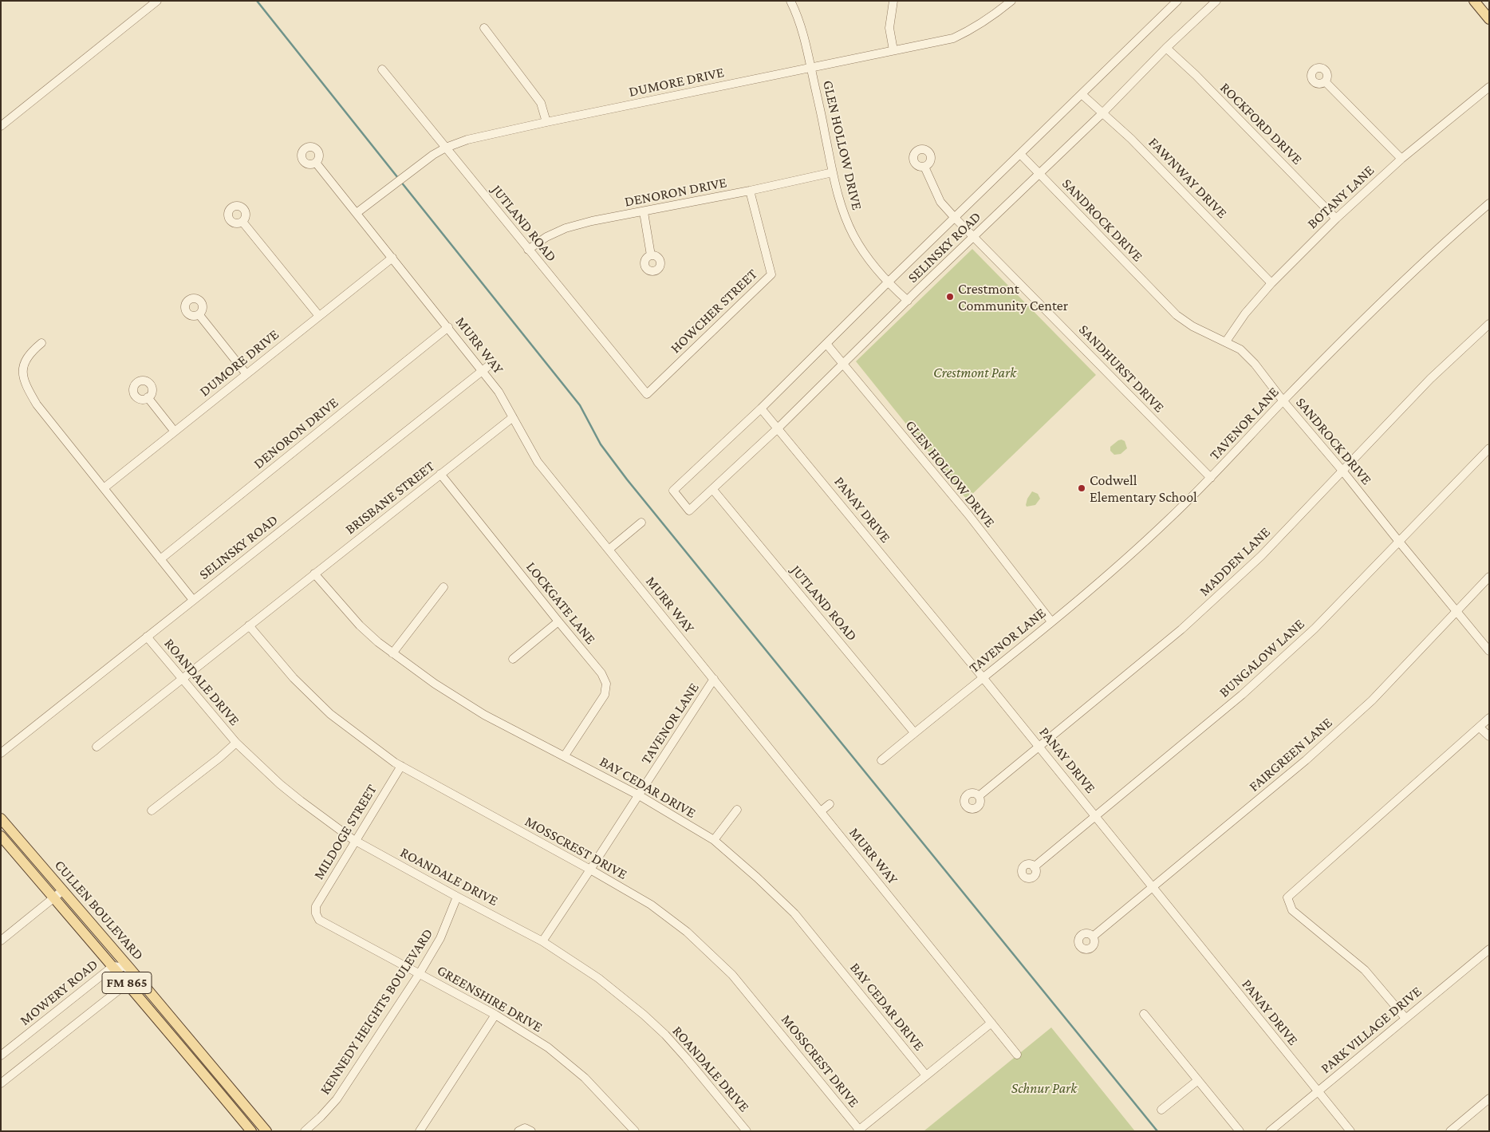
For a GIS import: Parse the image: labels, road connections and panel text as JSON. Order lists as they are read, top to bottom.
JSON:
{
  "streets": {
    "main road": ["CULLEN BOULEVARD", "FM 865"],
    "street": [
      "DUMORE DRIVE",
      "ROCKFORD DRIVE",
      "GLEN HOLLOW DRIVE",
      "FAWNWAY DRIVE",
      "DENORON DRIVE",
      "BOTANY LANE",
      "SANDROCK DRIVE",
      "JUTLAND ROAD",
      "SELINSKY ROAD",
      "HOWCHER STREET",
      "MURR WAY",
      "SANDHURST DRIVE",
      "TAVENOR LANE",
      "BRISBANE STREET",
      "PANAY DRIVE",
      "MADDEN LANE",
      "LOCKGATE LANE",
      "BUNGALOW LANE",
      "ROANDALE DRIVE",
      "FAIRGREEN LANE",
      "BAY CEDAR DRIVE",
      "MILDOGE STREET",
      "MOSSCREST DRIVE",
      "MOWERY ROAD",
      "GREENSHIRE DRIVE",
      "KENNEDY HEIGHTS BOULEVARD",
      "PARK VILLAGE DRIVE"
    ]
  },
  "crossings": [
    ["DUMORE DRIVE", "GLEN HOLLOW DRIVE"],
    ["DUMORE DRIVE", "JUTLAND ROAD"],
    ["DUMORE DRIVE", "MURR WAY"],
    ["ROCKFORD DRIVE", "BOTANY LANE"],
    ["ROCKFORD DRIVE", "SELINSKY ROAD"],
    ["GLEN HOLLOW DRIVE", "DENORON DRIVE"],
    ["GLEN HOLLOW DRIVE", "SELINSKY ROAD"],
    ["GLEN HOLLOW DRIVE", "TAVENOR LANE"],
    ["FAWNWAY DRIVE", "BOTANY LANE"],
    ["FAWNWAY DRIVE", "SELINSKY ROAD"],
    ["DENORON DRIVE", "JUTLAND ROAD"],
    ["DENORON DRIVE", "HOWCHER STREET"],
    ["DENORON DRIVE", "MURR WAY"],
    ["BOTANY LANE", "SANDROCK DRIVE"],
    ["SANDROCK DRIVE", "SELINSKY ROAD"],
    ["SANDROCK DRIVE", "TAVENOR LANE"],
    ["SANDROCK DRIVE", "MADDEN LANE"],
    ["SANDROCK DRIVE", "BUNGALOW LANE"],
    ["SANDROCK DRIVE", "FAIRGREEN LANE"],
    ["JUTLAND ROAD", "SELINSKY ROAD"],
    ["JUTLAND ROAD", "HOWCHER STREET"],
    ["JUTLAND ROAD", "TAVENOR LANE"],
    ["SELINSKY ROAD", "MURR WAY"],
    ["SELINSKY ROAD", "SANDHURST DRIVE"],
    ["SELINSKY ROAD", "PANAY DRIVE"],
    ["SELINSKY ROAD", "ROANDALE DRIVE"],
    ["MURR WAY", "TAVENOR LANE"],
    ["MURR WAY", "BRISBANE STREET"],
    ["SANDHURST DRIVE", "TAVENOR LANE"],
    ["TAVENOR LANE", "PANAY DRIVE"],
    ["TAVENOR LANE", "ROANDALE DRIVE"],
    ["TAVENOR LANE", "BAY CEDAR DRIVE"],
    ["TAVENOR LANE", "MOSSCREST DRIVE"],
    ["BRISBANE STREET", "LOCKGATE LANE"],
    ["BRISBANE STREET", "ROANDALE DRIVE"],
    ["BRISBANE STREET", "BAY CEDAR DRIVE"],
    ["BRISBANE STREET", "MOSSCREST DRIVE"],
    ["PANAY DRIVE", "MADDEN LANE"],
    ["PANAY DRIVE", "BUNGALOW LANE"],
    ["PANAY DRIVE", "FAIRGREEN LANE"],
    ["PANAY DRIVE", "PARK VILLAGE DRIVE"],
    ["LOCKGATE LANE", "BAY CEDAR DRIVE"],
    ["ROANDALE DRIVE", "MILDOGE STREET"],
    ["ROANDALE DRIVE", "KENNEDY HEIGHTS BOULEVARD"],
    ["MILDOGE STREET", "MOSSCREST DRIVE"],
    ["MILDOGE STREET", "GREENSHIRE DRIVE"],
    ["CULLEN BOULEVARD", "MOWERY ROAD"],
    ["GREENSHIRE DRIVE", "KENNEDY HEIGHTS BOULEVARD"]
  ],
  "parks": ["Crestmont Park", "Schnur Park"],
  "places": ["Crestmont Community Center", "Codwell Elementary School"]
}
